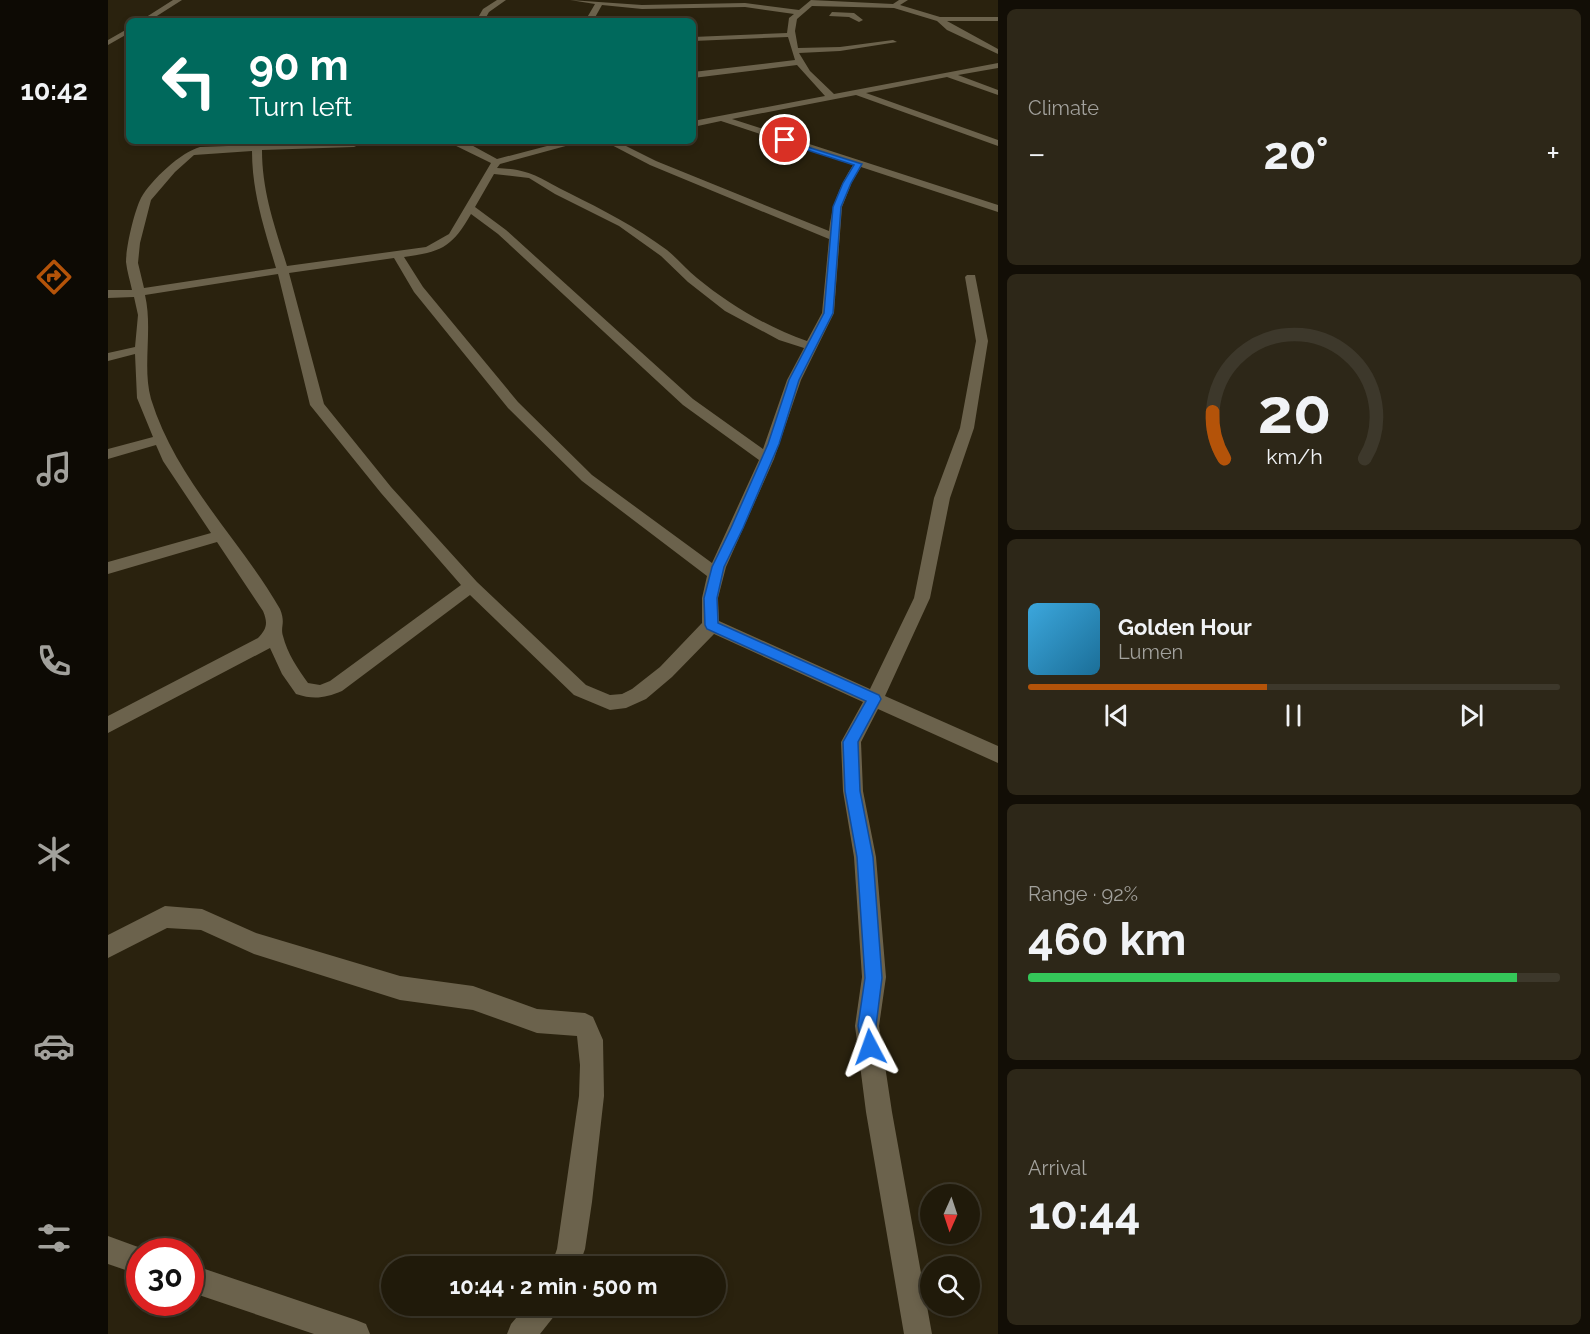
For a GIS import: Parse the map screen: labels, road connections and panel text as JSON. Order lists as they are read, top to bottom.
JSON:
{
  "north": "bottom",
  "page": {
    "tabs": "10:42",
    "tile": [
      "Climate",
      ["Range · 92%", "460 km"],
      ["Arrival", "10:44"]
    ],
    "turn": ["90 m", "Turn left"],
    "heat": ["−", "20°", "+"],
    "song": ["Golden Hour", "Lumen"],
    "limit": "30",
    "trip": "10:44 · 2 min · 500 m",
    "gauge": ["20", "km/h"]
  }
}
